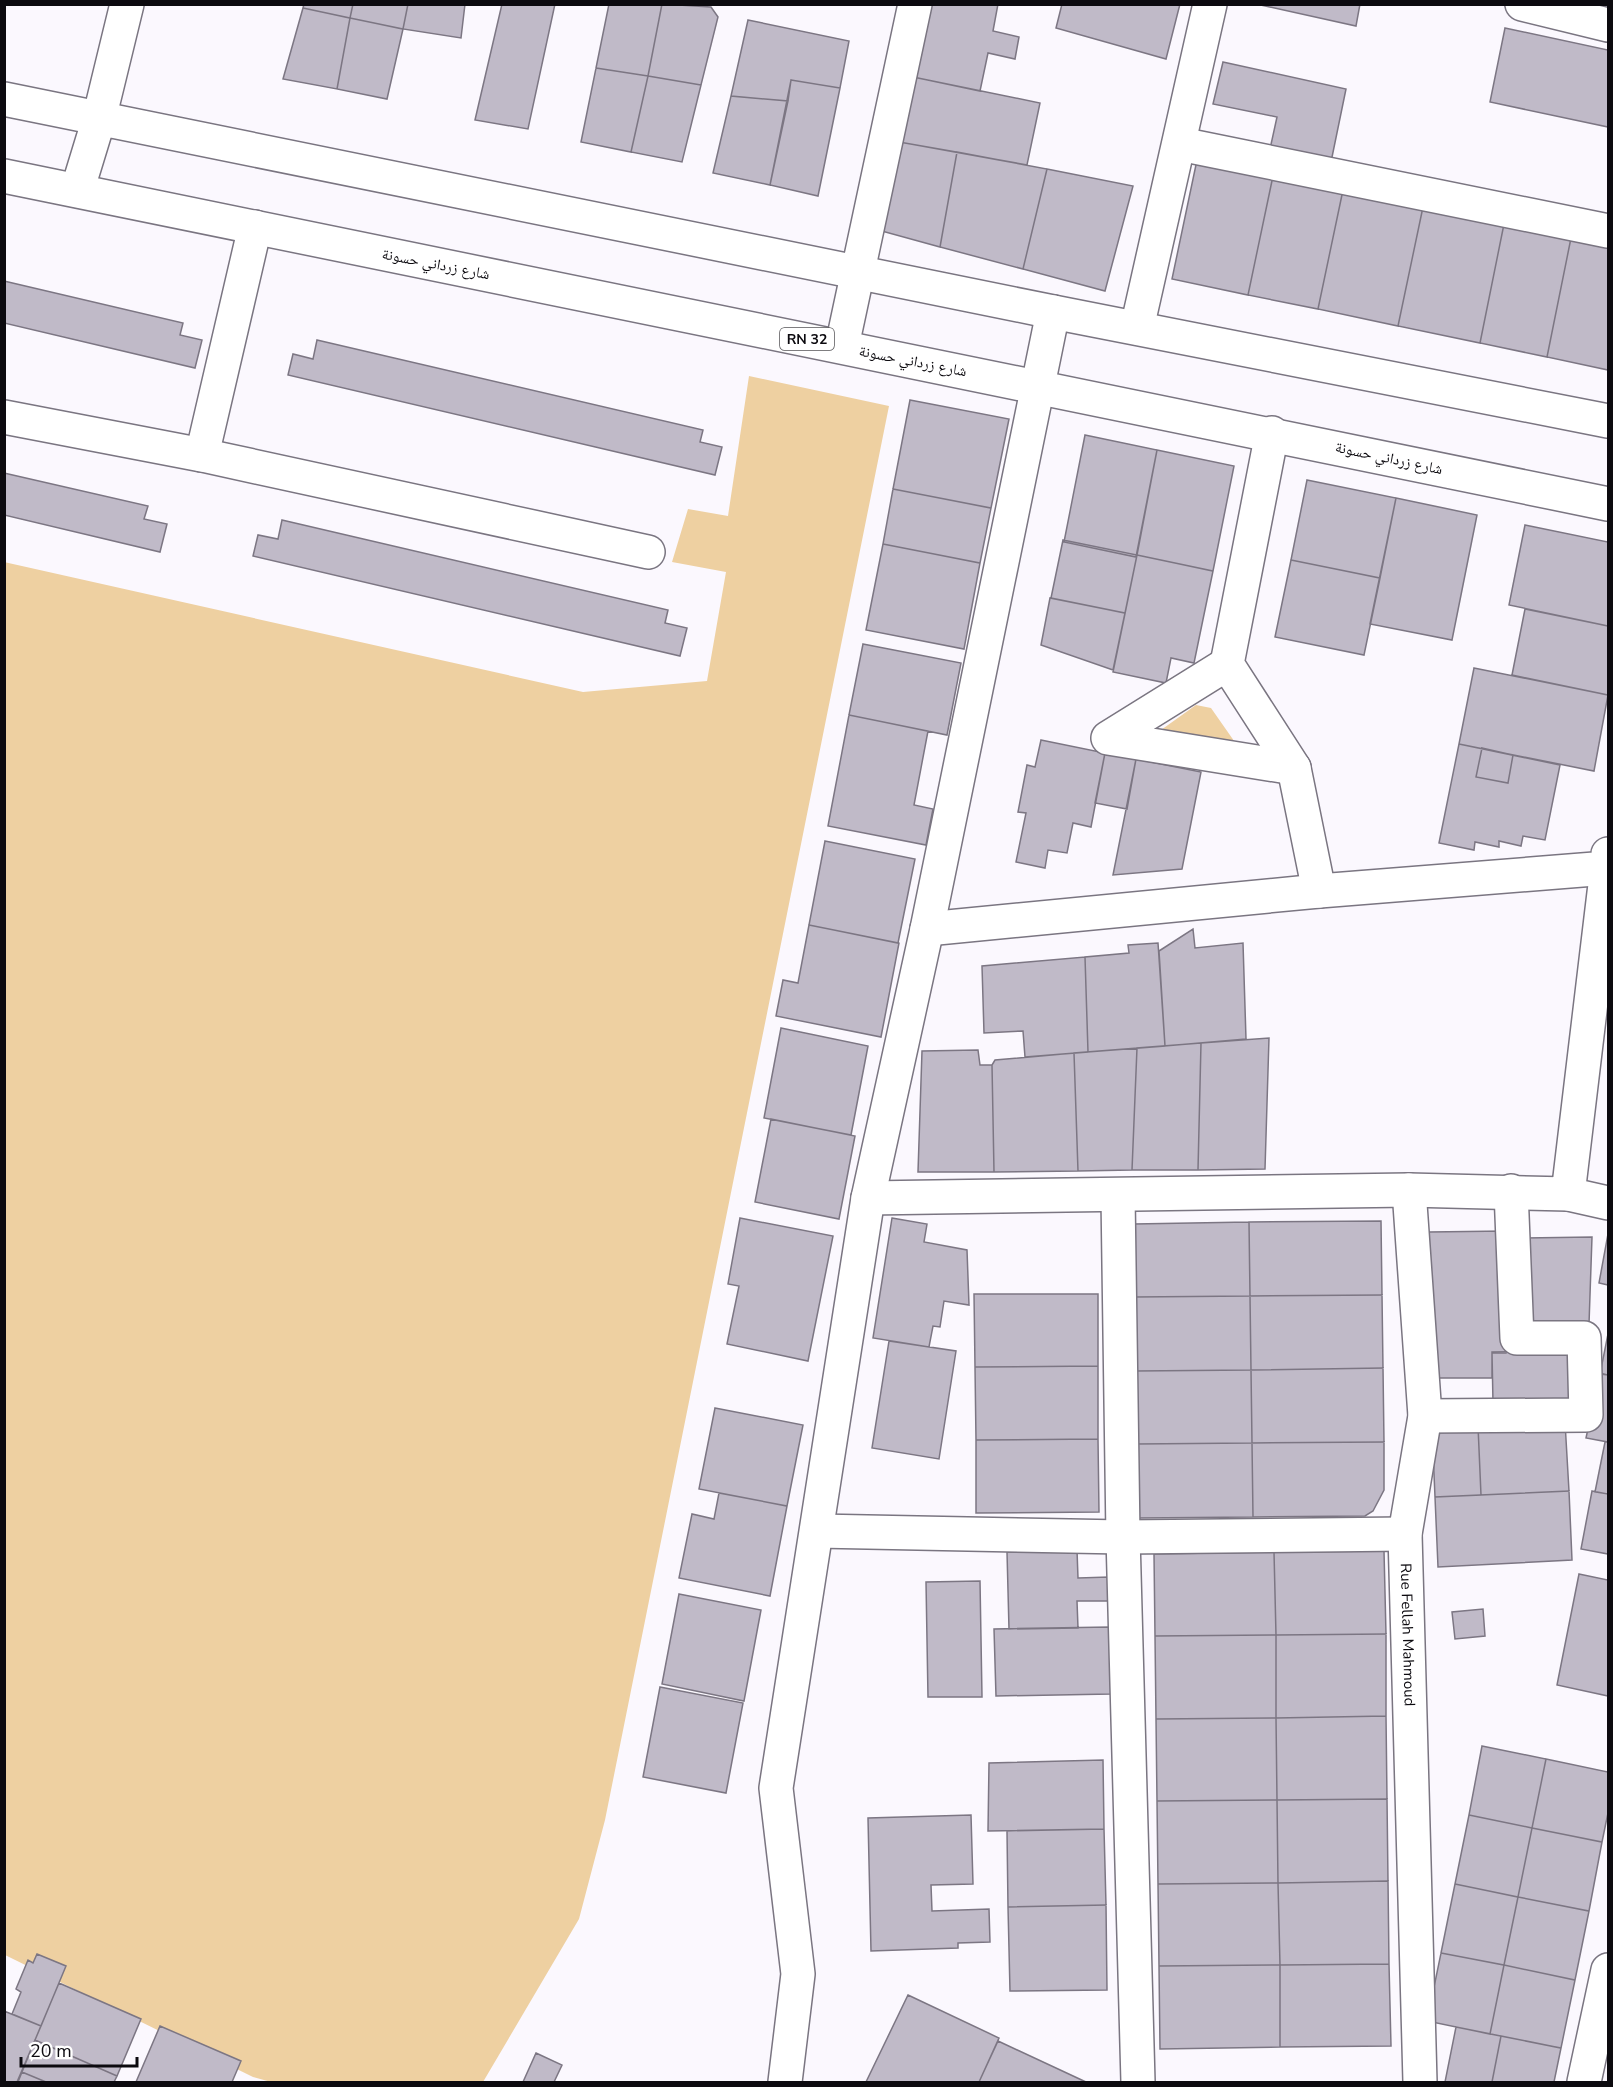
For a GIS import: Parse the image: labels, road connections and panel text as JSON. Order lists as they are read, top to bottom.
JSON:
{
  "streets": {
    "street": ["شارع زرداني حسونة", "RN 32", "Rue Fellah Mahmoud"]
  },
  "scale_bar": "20 m"
}
